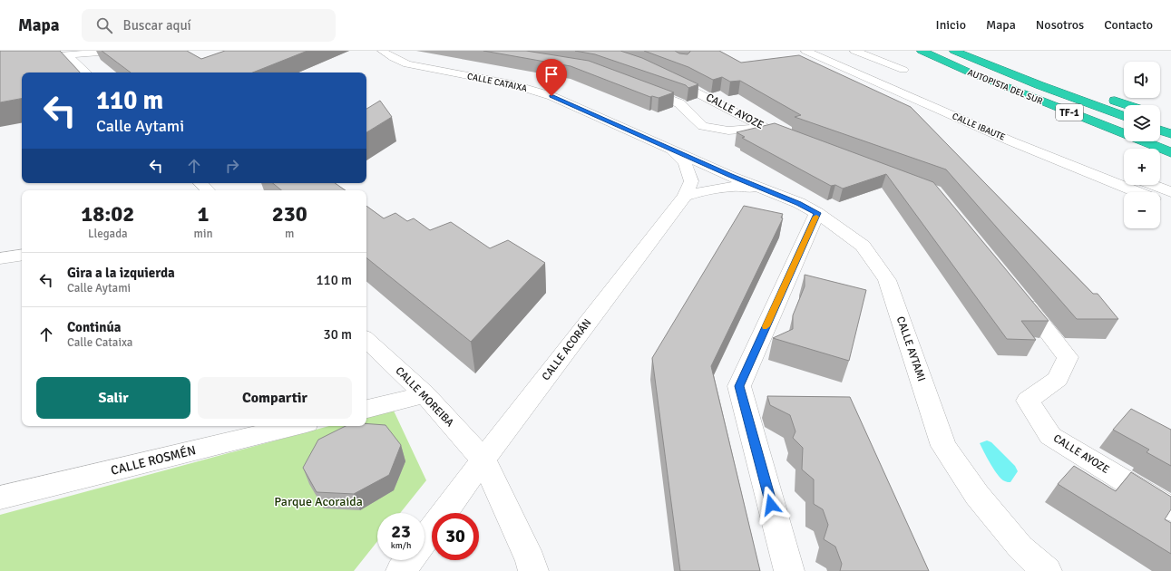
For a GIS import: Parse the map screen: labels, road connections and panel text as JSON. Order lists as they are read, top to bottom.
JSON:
{
  "streets": {
    "highway": ["AUTOPISTA DEL SUR", "TF-1"],
    "street": [
      "CALLE CATAIXA",
      "CALLE AYOZE",
      "CALLE IBAUTE",
      "CALLE AYTAMI",
      "CALLE ACORÁN",
      "CALLE MOREIBA",
      "CALLE ROSMÉN"
    ]
  },
  "crossings": [
    ["CALLE CATAIXA", "CALLE AYTAMI"],
    ["CALLE CATAIXA", "CALLE ACORÁN"],
    ["CALLE ACORÁN", "CALLE MOREIBA"]
  ],
  "parks": ["Parque Acoraida"],
  "page": {
    "header": "Mapa",
    "search": "Buscar aquí",
    "nav": [
      "Inicio",
      "Mapa",
      "Nosotros",
      "Contacto"
    ],
    "map_buttons": ["+", "−"],
    "turn": ["110 m", "Calle Aytami"],
    "eta": [
      "18:02",
      "Llegada",
      "1",
      "min",
      "230",
      "m"
    ],
    "list": [
      {
        "name": "Gira a la izquierda",
        "note": "Calle Aytami",
        "value": "110 m"
      },
      {
        "name": "Continúa",
        "note": "Calle Cataixa",
        "value": "30 m"
      }
    ],
    "buttons": ["Salir", "Compartir"],
    "speed": "23 km/h",
    "limit": "30"
  }
}
